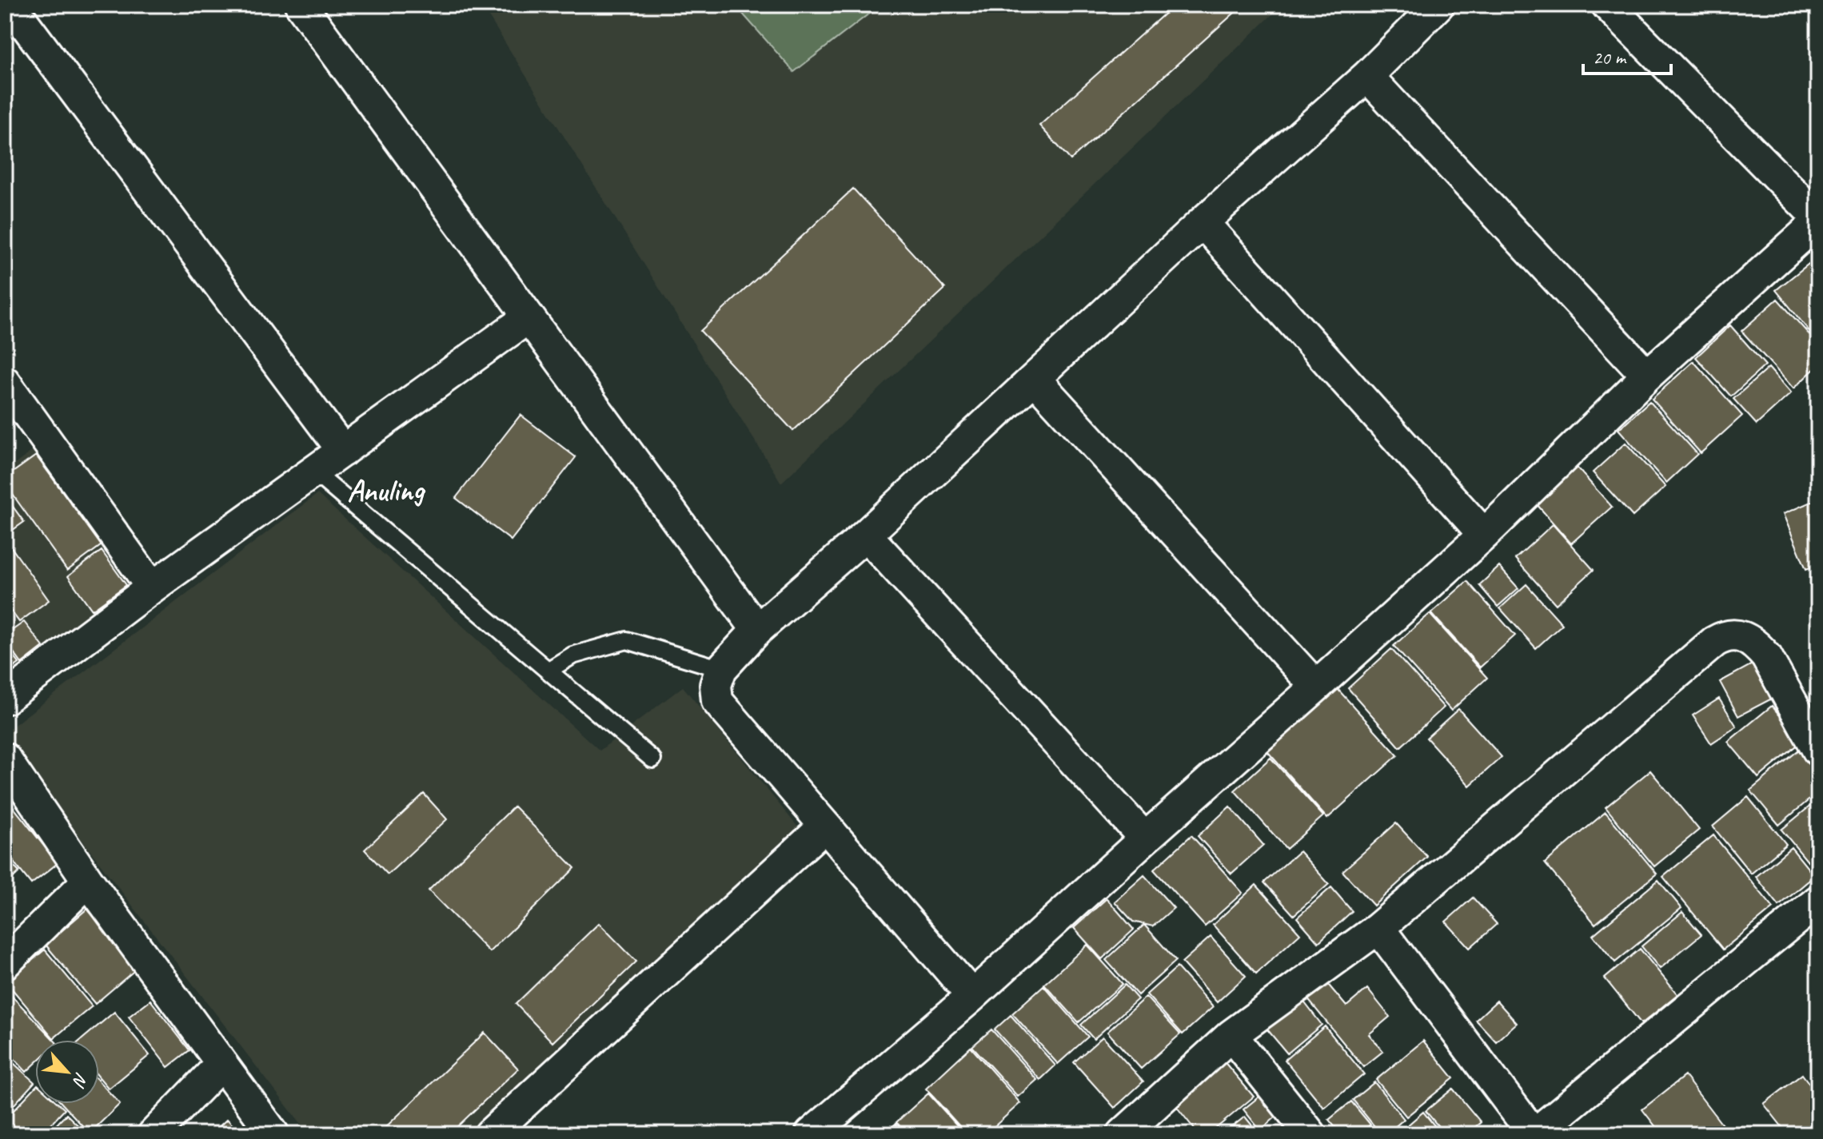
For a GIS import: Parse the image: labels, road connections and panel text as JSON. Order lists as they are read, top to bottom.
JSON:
{
  "districts": ["Anuling"],
  "scale_bar": "20 m",
  "north": "bottom right"
}
